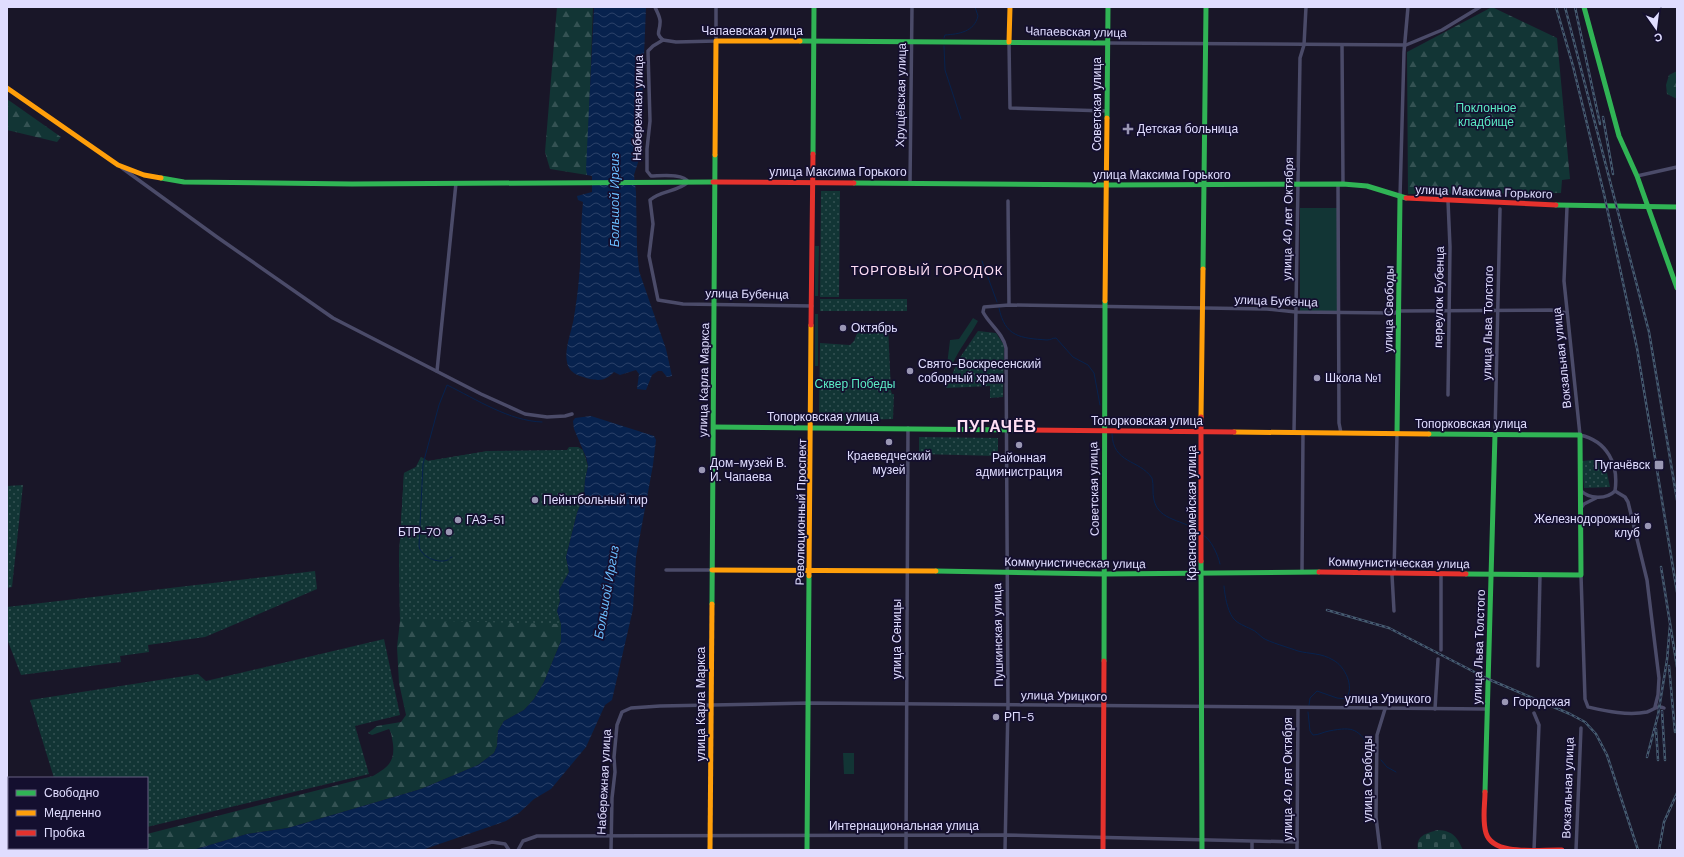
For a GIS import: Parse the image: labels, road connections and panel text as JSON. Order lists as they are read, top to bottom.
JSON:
{
  "streets": {
    "street": [
      "Чапаевская улица",
      "Хрущёвская улица",
      "Советская улица",
      "Набережная улица",
      "улица Максима Горького",
      "улица 40 лет Октября",
      "улица Бубенца",
      "переулок Бубенца",
      "улица Свободы",
      "улица Льва Толстого",
      "Вокзальная улица",
      "улица Карла Маркса",
      "Топорковская улица",
      "Революционный Проспект",
      "Красноармейская улица",
      "Коммунистическая улица",
      "Пушкинская улица",
      "улица Сеницы",
      "улица Урицкого",
      "Интернациональная улица"
    ]
  },
  "crossings": [
    ["Чапаевская улица", "Хрущёвская улица"],
    ["Чапаевская улица", "Советская улица"],
    ["Чапаевская улица", "Набережная улица"],
    ["Чапаевская улица", "улица 40 лет Октября"],
    ["Чапаевская улица", "улица Свободы"],
    ["Чапаевская улица", "улица Карла Маркса"],
    ["Чапаевская улица", "Революционный Проспект"],
    ["Чапаевская улица", "Красноармейская улица"],
    ["Хрущёвская улица", "улица Максима Горького"],
    ["Советская улица", "улица Максима Горького"],
    ["Советская улица", "улица Бубенца"],
    ["Советская улица", "Топорковская улица"],
    ["Советская улица", "Коммунистическая улица"],
    ["Советская улица", "улица Урицкого"],
    ["Советская улица", "Интернациональная улица"],
    ["Набережная улица", "улица Максима Горького"],
    ["Набережная улица", "улица Бубенца"],
    ["Набережная улица", "улица Урицкого"],
    ["Набережная улица", "Интернациональная улица"],
    ["улица Максима Горького", "улица 40 лет Октября"],
    ["улица Максима Горького", "улица Бубенца"],
    ["улица Максима Горького", "переулок Бубенца"],
    ["улица Максима Горького", "улица Свободы"],
    ["улица Максима Горького", "улица Карла Маркса"],
    ["улица Максима Горького", "Революционный Проспект"],
    ["улица Максима Горького", "Красноармейская улица"],
    ["улица 40 лет Октября", "улица Бубенца"],
    ["улица 40 лет Октября", "Топорковская улица"],
    ["улица 40 лет Октября", "улица Урицкого"],
    ["улица 40 лет Октября", "Интернациональная улица"],
    ["улица Бубенца", "переулок Бубенца"],
    ["улица Бубенца", "улица Свободы"],
    ["улица Бубенца", "улица Льва Толстого"],
    ["улица Бубенца", "Вокзальная улица"],
    ["улица Бубенца", "улица Карла Маркса"],
    ["улица Бубенца", "Революционный Проспект"],
    ["улица Бубенца", "Красноармейская улица"],
    ["улица Бубенца", "Пушкинская улица"],
    ["улица Свободы", "Топорковская улица"],
    ["улица Свободы", "Коммунистическая улица"],
    ["улица Свободы", "улица Урицкого"],
    ["улица Льва Толстого", "Топорковская улица"],
    ["улица Льва Толстого", "Коммунистическая улица"],
    ["улица Льва Толстого", "улица Урицкого"],
    ["Вокзальная улица", "Топорковская улица"],
    ["улица Карла Маркса", "Топорковская улица"],
    ["улица Карла Маркса", "Коммунистическая улица"],
    ["улица Карла Маркса", "улица Урицкого"],
    ["улица Карла Маркса", "Интернациональная улица"],
    ["Топорковская улица", "Революционный Проспект"],
    ["Топорковская улица", "Красноармейская улица"],
    ["Топорковская улица", "Пушкинская улица"],
    ["Топорковская улица", "улица Сеницы"],
    ["Революционный Проспект", "Коммунистическая улица"],
    ["Революционный Проспект", "улица Урицкого"],
    ["Революционный Проспект", "Интернациональная улица"],
    ["Красноармейская улица", "Коммунистическая улица"],
    ["Красноармейская улица", "улица Урицкого"],
    ["Красноармейская улица", "Интернациональная улица"],
    ["Коммунистическая улица", "Пушкинская улица"],
    ["Коммунистическая улица", "улица Сеницы"],
    ["Пушкинская улица", "улица Урицкого"],
    ["Пушкинская улица", "Интернациональная улица"],
    ["улица Сеницы", "улица Урицкого"],
    ["улица Сеницы", "Интернациональная улица"]
  ],
  "districts": ["ТОРГОВЫЙ ГОРОДОК", "ПУГАЧЁВ"],
  "water": ["Большой Иргиз"],
  "parks": ["Поклонное кладбище", "Сквер Победы"],
  "places": {
    "health": ["Детская больница"],
    "other": [
      "Октябрь",
      "Свято-Воскресенский соборный храм",
      "Школа №1",
      "Краеведческий музей",
      "Районная администрация",
      "Дом-музей В. И. Чапаева",
      "Пейнтбольный тир",
      "ГАЗ-51",
      "Железнодорожный клуб",
      "БТР-70",
      "Городская",
      "РП-5"
    ],
    "transit": ["Пугачёвск"]
  },
  "legend": ["Свободно", "Медленно", "Пробка"],
  "north": "bottom"
}
